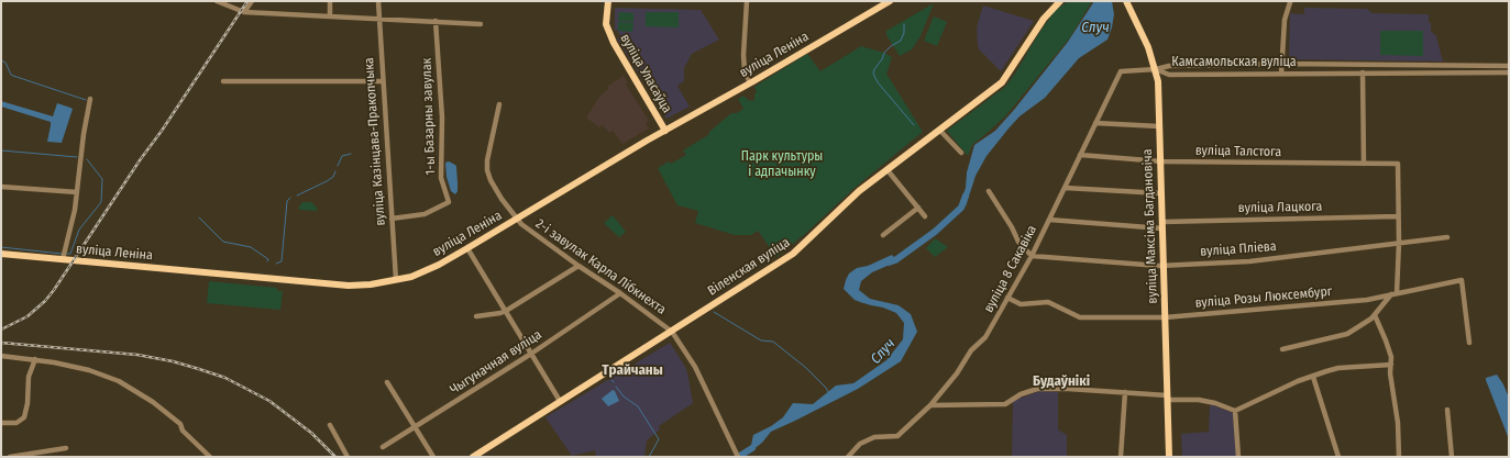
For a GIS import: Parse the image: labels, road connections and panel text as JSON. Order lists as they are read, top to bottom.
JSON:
{
  "streets": {
    "main road": [
      "вуліца Леніна",
      "вуліца Уласаўца",
      "вуліца Максіма Багдановіча",
      "Віленская вуліца"
    ],
    "street": [
      "Камсамольская вуліца",
      "1-ы Базарны завулак",
      "вуліца Казінцава-Пракопчыка",
      "вуліца Талстога",
      "вуліца Лацкога",
      "вуліца Пліева",
      "2-і завулак Карла Лібкнехта",
      "вуліца 8 Сакавіка",
      "вуліца Розы Люксембург",
      "Чыгуначная вуліца"
    ]
  },
  "crossings": [
    ["вуліца Леніна", "вуліца Уласаўца"],
    ["вуліца Леніна", "вуліца Казінцава-Пракопчыка"],
    ["вуліца Леніна", "2-і завулак Карла Лібкнехта"],
    ["Камсамольская вуліца", "вуліца Максіма Багдановіча"],
    ["Камсамольская вуліца", "вуліца 8 Сакавіка"],
    ["1-ы Базарны завулак", "вуліца Казінцава-Пракопчыка"],
    ["вуліца Талстога", "вуліца Лацкога"],
    ["вуліца Талстога", "вуліца Максіма Багдановіча"],
    ["вуліца Талстога", "вуліца 8 Сакавіка"],
    ["вуліца Лацкога", "вуліца Максіма Багдановіча"],
    ["вуліца Лацкога", "вуліца 8 Сакавіка"],
    ["вуліца Максіма Багдановіча", "вуліца Пліева"],
    ["вуліца Максіма Багдановіча", "вуліца 8 Сакавіка"],
    ["вуліца Максіма Багдановіча", "вуліца Розы Люксембург"],
    ["вуліца Пліева", "вуліца 8 Сакавіка"],
    ["2-і завулак Карла Лібкнехта", "Віленская вуліца"],
    ["2-і завулак Карла Лібкнехта", "Чыгуначная вуліца"],
    ["вуліца 8 Сакавіка", "вуліца Розы Люксембург"]
  ],
  "districts": ["Трайчаны", "Будаўнікі"],
  "water": ["Случ"],
  "parks": ["Парк культуры і адпачынку"]
}
